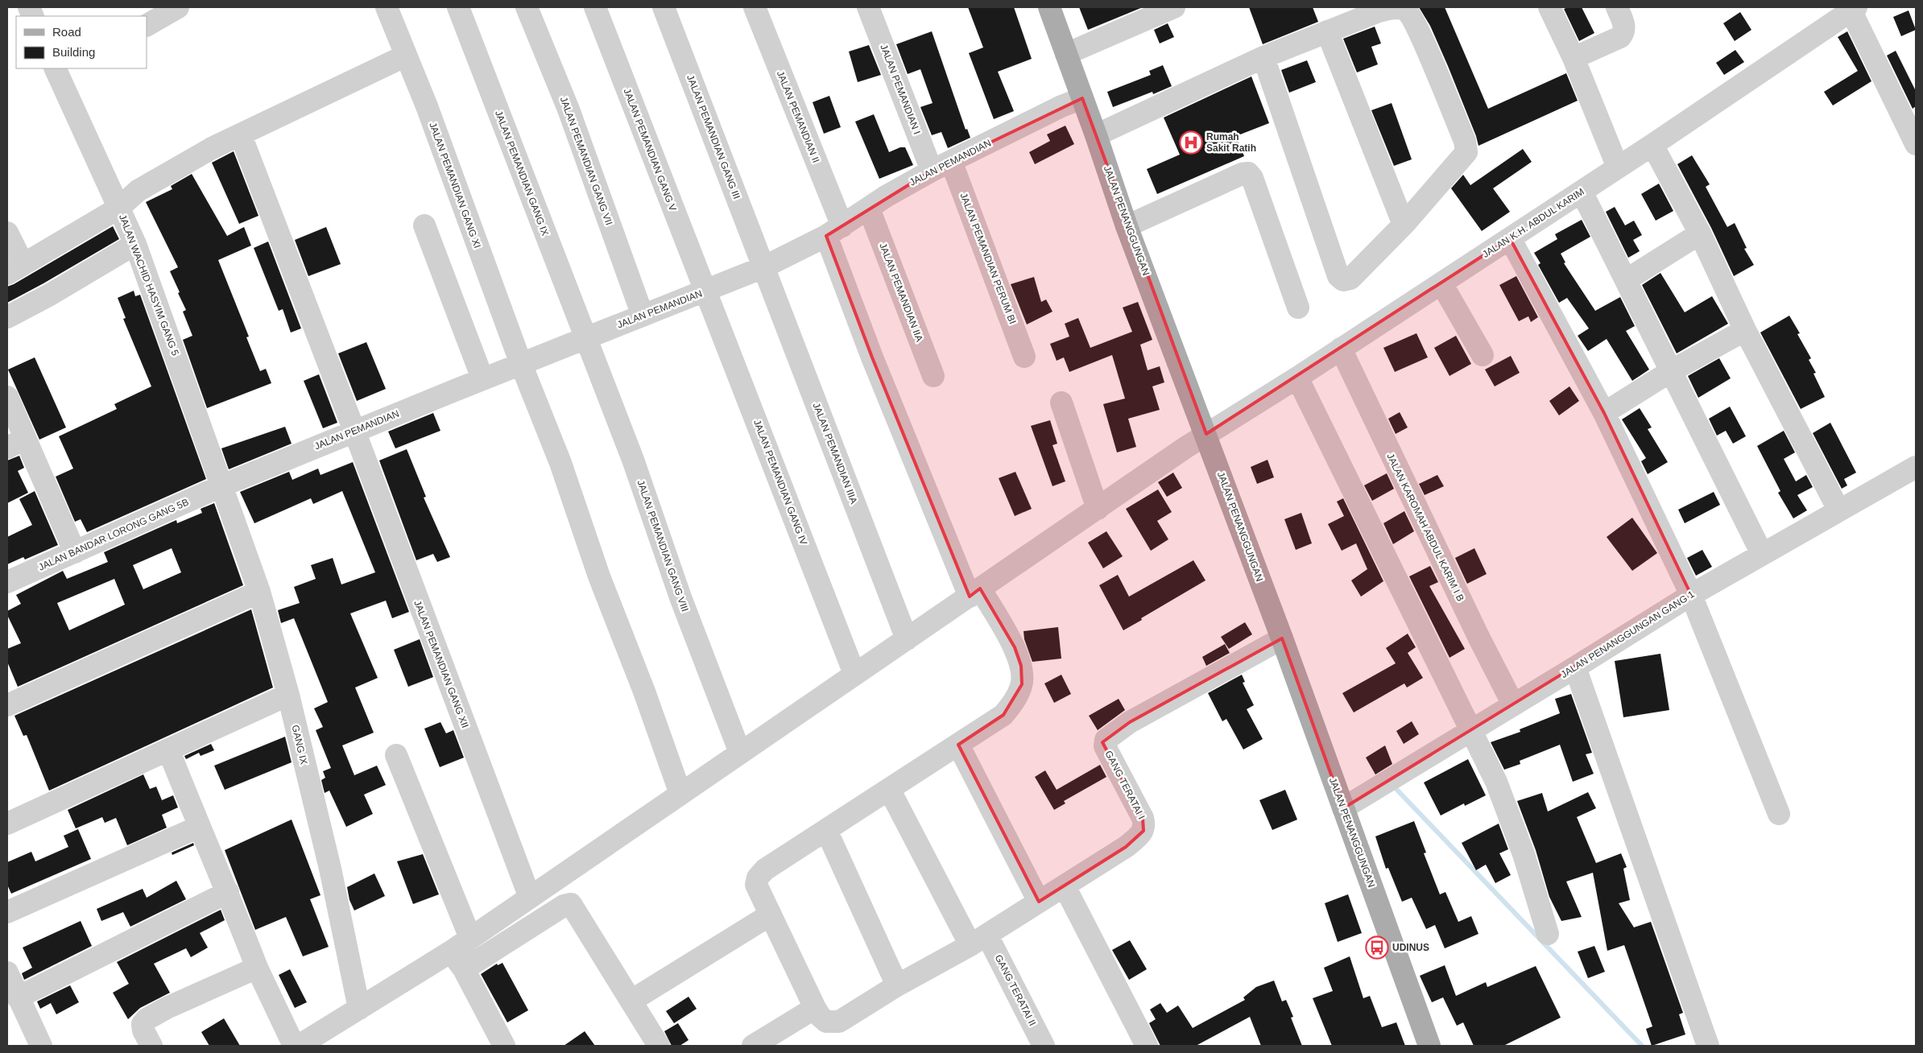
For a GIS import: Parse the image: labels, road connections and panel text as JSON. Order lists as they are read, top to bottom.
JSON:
{
  "streets": {
    "main road": ["JALAN PENANGGUNGAN"],
    "street": [
      "JALAN PEMANDIAN I",
      "JALAN PEMANDIAN II",
      "JALAN PEMANDIAN GANG III",
      "JALAN PEMANDIAN GANG V",
      "JALAN PEMANDIAN GANG VII",
      "JALAN PEMANDIAN",
      "JALAN PEMANDIAN GANG IX",
      "JALAN PEMANDIAN GANG XI",
      "JALAN K.H. ABDUL KARIM",
      "JALAN PEMANDIAN PERUM BI",
      "JALAN WACHID HASYIM GANG 5",
      "JALAN PEMANDIAN IIA",
      "JALAN PEMANDIAN IIIA",
      "JALAN PEMANDIAN GANG IV",
      "JALAN KAROMAH ABDUL KARIM I B",
      "JALAN BANDAR LORONG GANG 5B",
      "JALAN PEMANDIAN GANG VIII",
      "JALAN PENANGGUNGAN GANG 1",
      "JALAN PEMANDIAN GANG XII",
      "GANG IX",
      "GANG TERATAI I",
      "GANG TERATAI II"
    ]
  },
  "crossings": [
    ["JALAN PEMANDIAN I", "JALAN PEMANDIAN"],
    ["JALAN PEMANDIAN II", "JALAN PEMANDIAN"],
    ["JALAN PEMANDIAN II", "JALAN K.H. ABDUL KARIM"],
    ["JALAN PEMANDIAN II", "GANG TERATAI II"],
    ["JALAN PEMANDIAN GANG III", "JALAN PEMANDIAN"],
    ["JALAN PEMANDIAN GANG III", "JALAN PEMANDIAN IIIA"],
    ["JALAN PEMANDIAN GANG V", "JALAN PEMANDIAN"],
    ["JALAN PEMANDIAN GANG V", "JALAN PEMANDIAN GANG IV"],
    ["JALAN PEMANDIAN GANG VII", "JALAN PEMANDIAN"],
    ["JALAN PEMANDIAN", "JALAN PEMANDIAN GANG IX"],
    ["JALAN PEMANDIAN", "JALAN PEMANDIAN GANG XI"],
    ["JALAN PEMANDIAN", "JALAN PENANGGUNGAN"],
    ["JALAN PEMANDIAN", "JALAN PEMANDIAN PERUM BI"],
    ["JALAN PEMANDIAN", "JALAN WACHID HASYIM GANG 5"],
    ["JALAN PEMANDIAN", "JALAN PEMANDIAN IIA"],
    ["JALAN PEMANDIAN", "JALAN PEMANDIAN IIIA"],
    ["JALAN PEMANDIAN", "JALAN PEMANDIAN GANG IV"],
    ["JALAN PEMANDIAN", "JALAN BANDAR LORONG GANG 5B"],
    ["JALAN PEMANDIAN", "JALAN PEMANDIAN GANG VIII"],
    ["JALAN PEMANDIAN", "JALAN PEMANDIAN GANG XII"],
    ["JALAN PEMANDIAN", "GANG IX"],
    ["JALAN PEMANDIAN GANG IX", "JALAN PEMANDIAN GANG VIII"],
    ["JALAN PEMANDIAN GANG XI", "JALAN K.H. ABDUL KARIM"],
    ["JALAN PENANGGUNGAN", "JALAN K.H. ABDUL KARIM"],
    ["JALAN PENANGGUNGAN", "JALAN PENANGGUNGAN GANG 1"],
    ["JALAN PENANGGUNGAN", "GANG TERATAI I"],
    ["JALAN K.H. ABDUL KARIM", "JALAN PEMANDIAN IIIA"],
    ["JALAN K.H. ABDUL KARIM", "JALAN PEMANDIAN GANG IV"],
    ["JALAN K.H. ABDUL KARIM", "JALAN KAROMAH ABDUL KARIM I B"],
    ["JALAN K.H. ABDUL KARIM", "JALAN PEMANDIAN GANG VIII"],
    ["JALAN K.H. ABDUL KARIM", "JALAN PEMANDIAN GANG XII"],
    ["JALAN K.H. ABDUL KARIM", "GANG IX"],
    ["JALAN WACHID HASYIM GANG 5", "JALAN BANDAR LORONG GANG 5B"],
    ["JALAN WACHID HASYIM GANG 5", "GANG IX"],
    ["JALAN KAROMAH ABDUL KARIM I B", "JALAN PENANGGUNGAN GANG 1"],
    ["JALAN BANDAR LORONG GANG 5B", "GANG IX"]
  ],
  "places": {
    "hospital": ["Rumah Sakit Ratih"],
    "bus stop": ["UDINUS"]
  },
  "legend": ["Road", "Building"]
}
